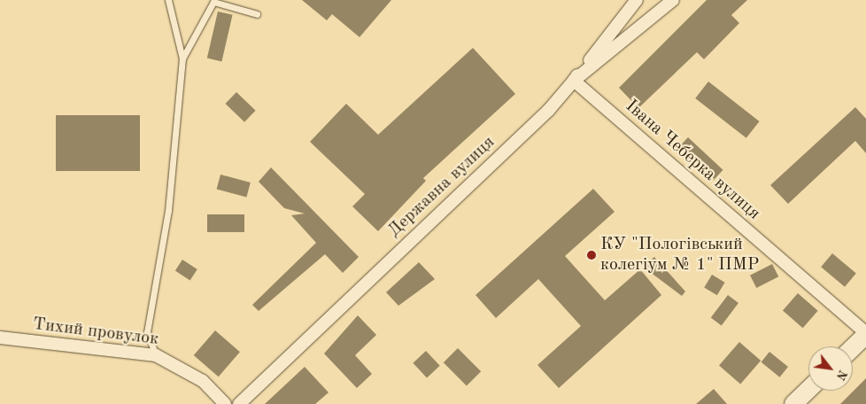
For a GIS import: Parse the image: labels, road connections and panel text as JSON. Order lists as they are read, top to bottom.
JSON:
{
  "streets": {
    "street": ["Івана Чеберка вулиця", "Державна вулиця", "Тихий провулок"]
  },
  "crossings": [
    ["Івана Чеберка вулиця", "Державна вулиця"]
  ],
  "places": ["КУ \"Пологівський колегіум № 1\" ПМР"],
  "north": "bottom right"
}
